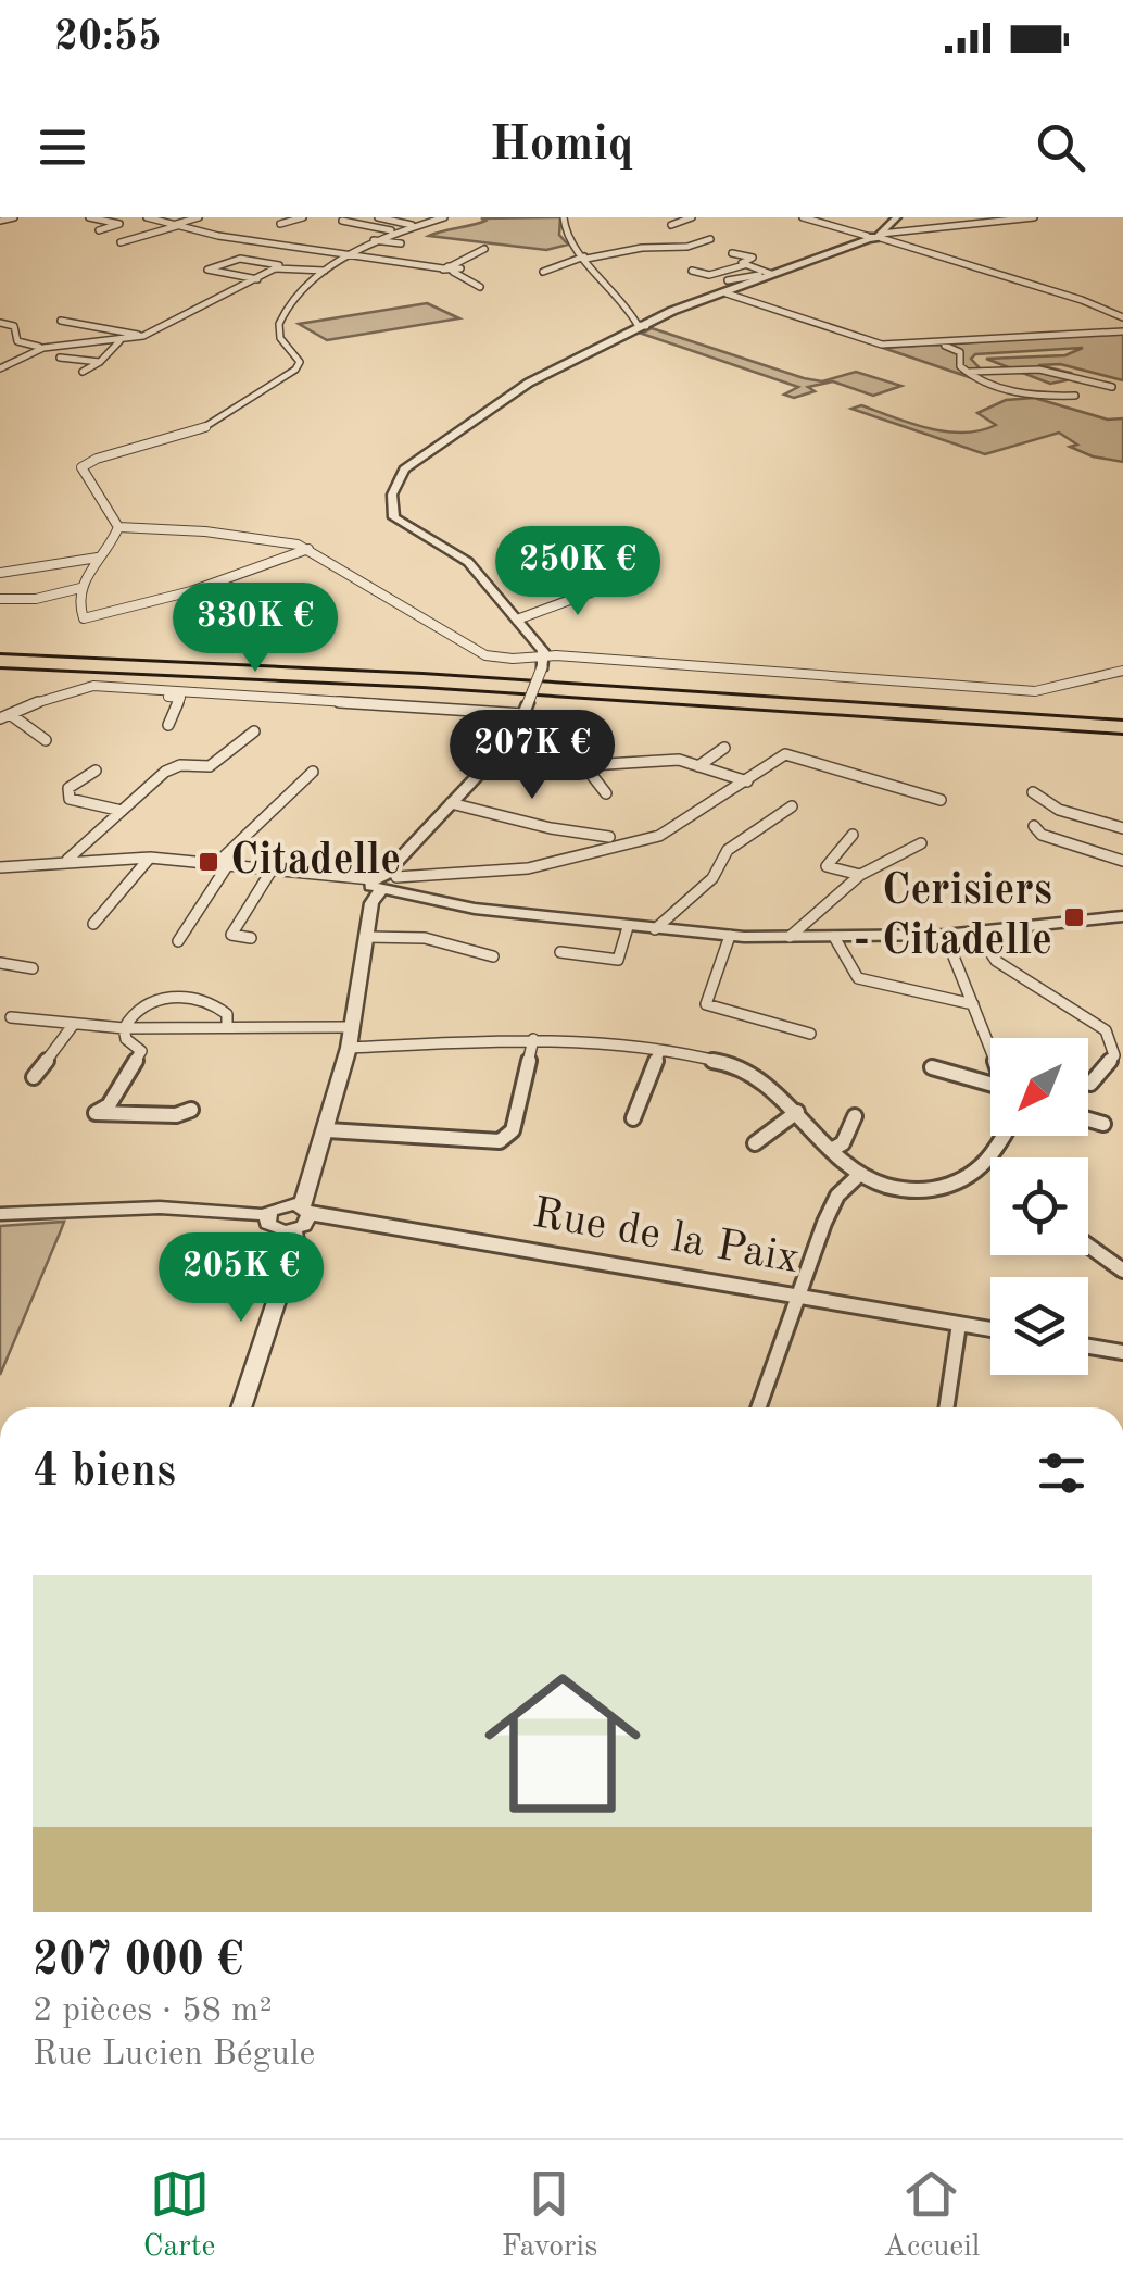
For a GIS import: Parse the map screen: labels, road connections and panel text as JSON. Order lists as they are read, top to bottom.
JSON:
{
  "streets": {
    "street": ["Rue de la Paix"]
  },
  "places": {
    "transit": ["Citadelle", "Cerisiers - Citadelle"]
  },
  "north": "bottom left",
  "page": {
    "status": "20:55",
    "header": "Homiq",
    "price": [
      "250K €",
      "330K €",
      "207K €",
      "205K €"
    ],
    "heading": "4 biens",
    "list": [
      {
        "name": "207 000 €",
        "note": "2 pièces · 58 m² · Rue Lucien Bégule"
      }
    ],
    "tabs": ["Carte", "Favoris", "Accueil"]
  }
}
